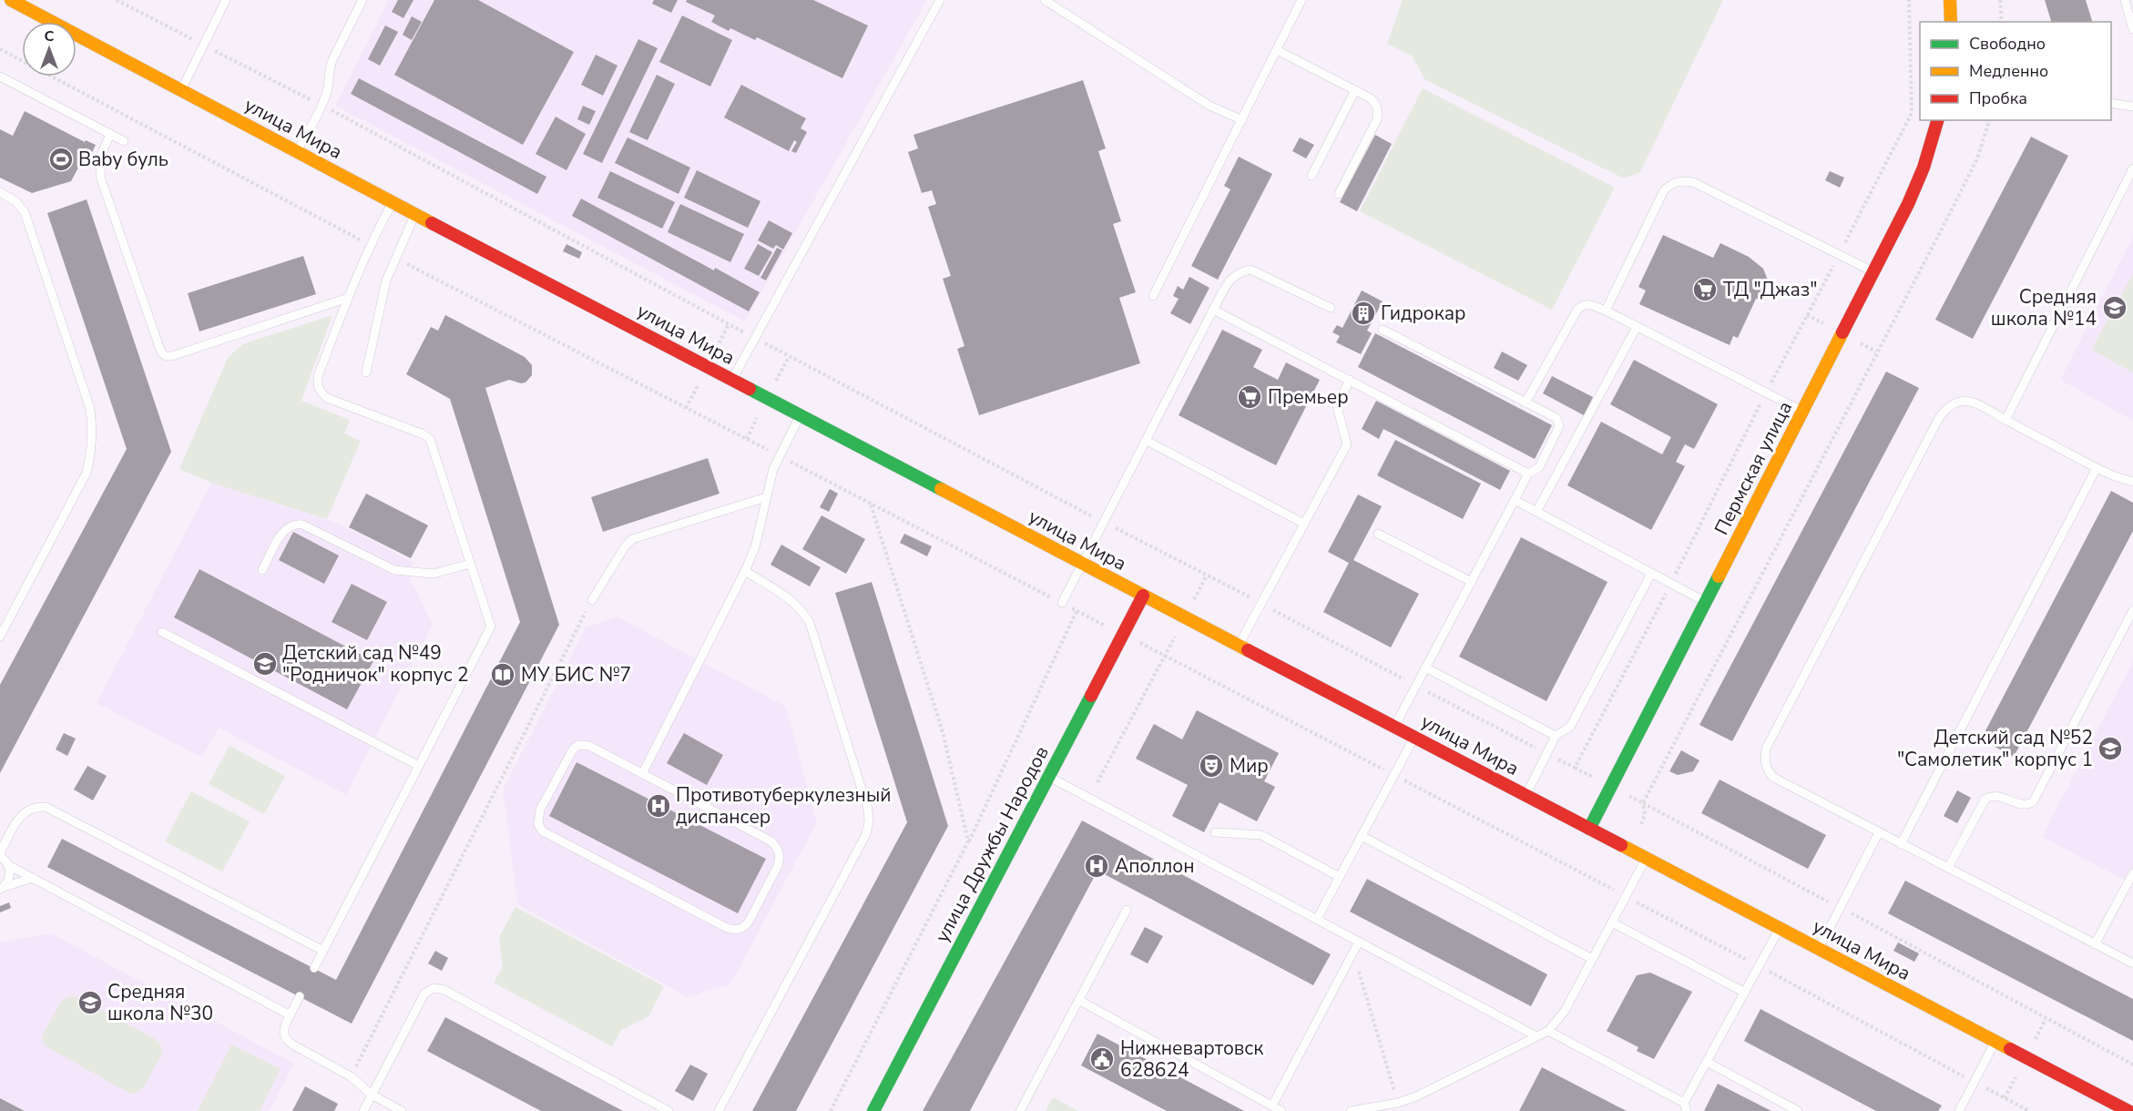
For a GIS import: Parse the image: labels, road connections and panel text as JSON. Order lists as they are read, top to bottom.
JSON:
{
  "streets": {
    "main road": ["улица Мира", "Пермская улица", "улица Дружбы Народов"]
  },
  "crossings": [
    ["улица Мира", "Пермская улица"],
    ["улица Мира", "улица Дружбы Народов"]
  ],
  "places": {
    "sports": ["Baby буль"],
    "supermarket": ["ТД \"Джаз\"", "Премьер"],
    "school or university": [
      "Средняя школа №14",
      "Детский сад №49 \"Родничок\" корпус 2",
      "Детский сад №52 \"Самолетик\" корпус 1",
      "Средняя школа №30"
    ],
    "building": ["Гидрокар"],
    "library": ["МУ БИС №7"],
    "theatre": ["Мир"],
    "hospital": ["Противотуберкулезный диспансер", "Аполлон"],
    "public building": ["Нижневартовск 628624"]
  },
  "legend": ["Свободно", "Медленно", "Пробка"],
  "north": "top"
}
